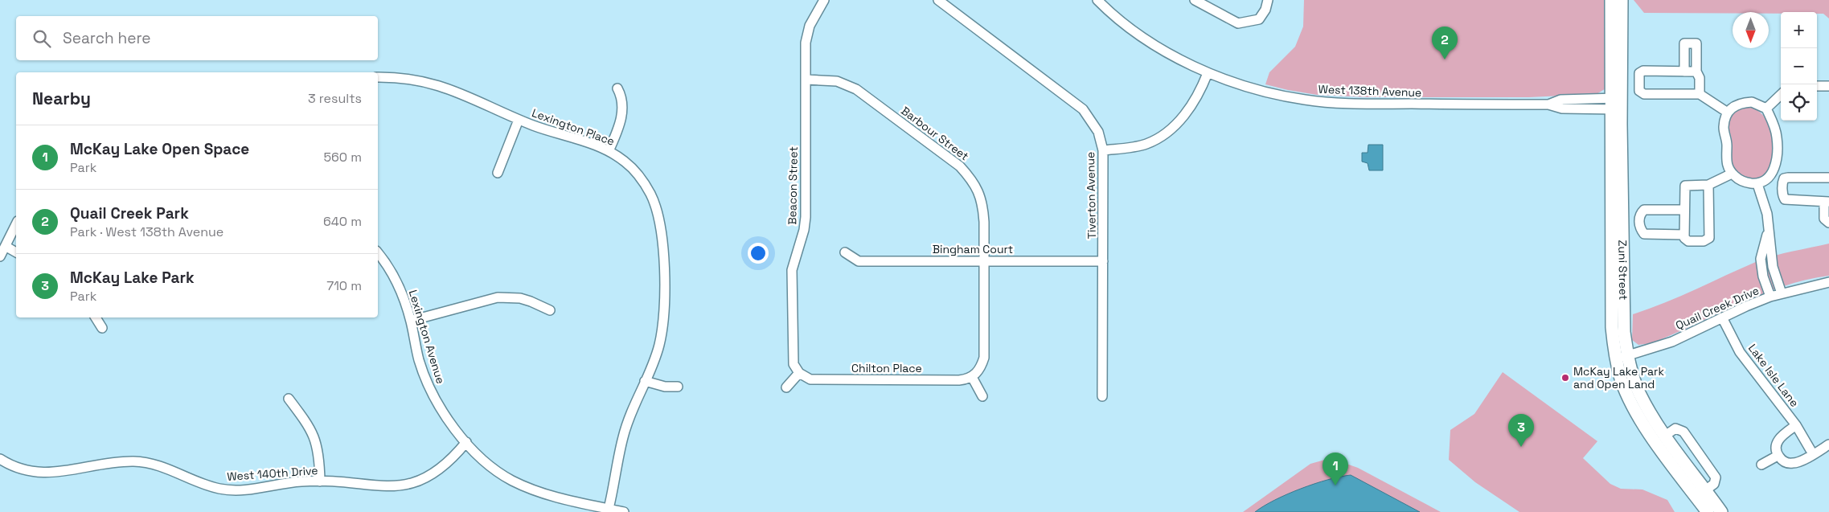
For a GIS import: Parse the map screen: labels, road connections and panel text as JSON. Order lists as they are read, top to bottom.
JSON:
{
  "streets": {
    "main road": ["Zuni Street"],
    "street": [
      "West 138th Avenue",
      "Lexington Place",
      "Barbour Street",
      "Beacon Street",
      "Tiverton Avenue",
      "Bingham Court",
      "Quail Creek Drive",
      "Lexington Avenue",
      "Chilton Place",
      "Lake Isle Lane",
      "West 140th Drive"
    ]
  },
  "crossings": [
    ["West 138th Avenue", "Zuni Street"],
    ["Lexington Place", "Lexington Avenue"],
    ["Barbour Street", "Beacon Street"],
    ["Barbour Street", "Bingham Court"],
    ["Barbour Street", "Chilton Place"],
    ["Beacon Street", "Chilton Place"],
    ["Tiverton Avenue", "Bingham Court"],
    ["Zuni Street", "Quail Creek Drive"],
    ["Quail Creek Drive", "Lake Isle Lane"],
    ["Lexington Avenue", "West 140th Drive"]
  ],
  "places": ["McKay Lake Park and Open Land"],
  "north": "bottom",
  "page": {
    "map_buttons": ["+", "−"],
    "search": "Search here",
    "pins": ["2", "3", "1"],
    "heading": ["Nearby", "3 results"],
    "list": [
      {
        "mark": "1",
        "name": "McKay Lake Open Space",
        "note": "Park",
        "value": "560 m"
      },
      {
        "mark": "2",
        "name": "Quail Creek Park",
        "note": "Park · West 138th Avenue",
        "value": "640 m"
      },
      {
        "mark": "3",
        "name": "McKay Lake Park",
        "note": "Park",
        "value": "710 m"
      }
    ]
  }
}
